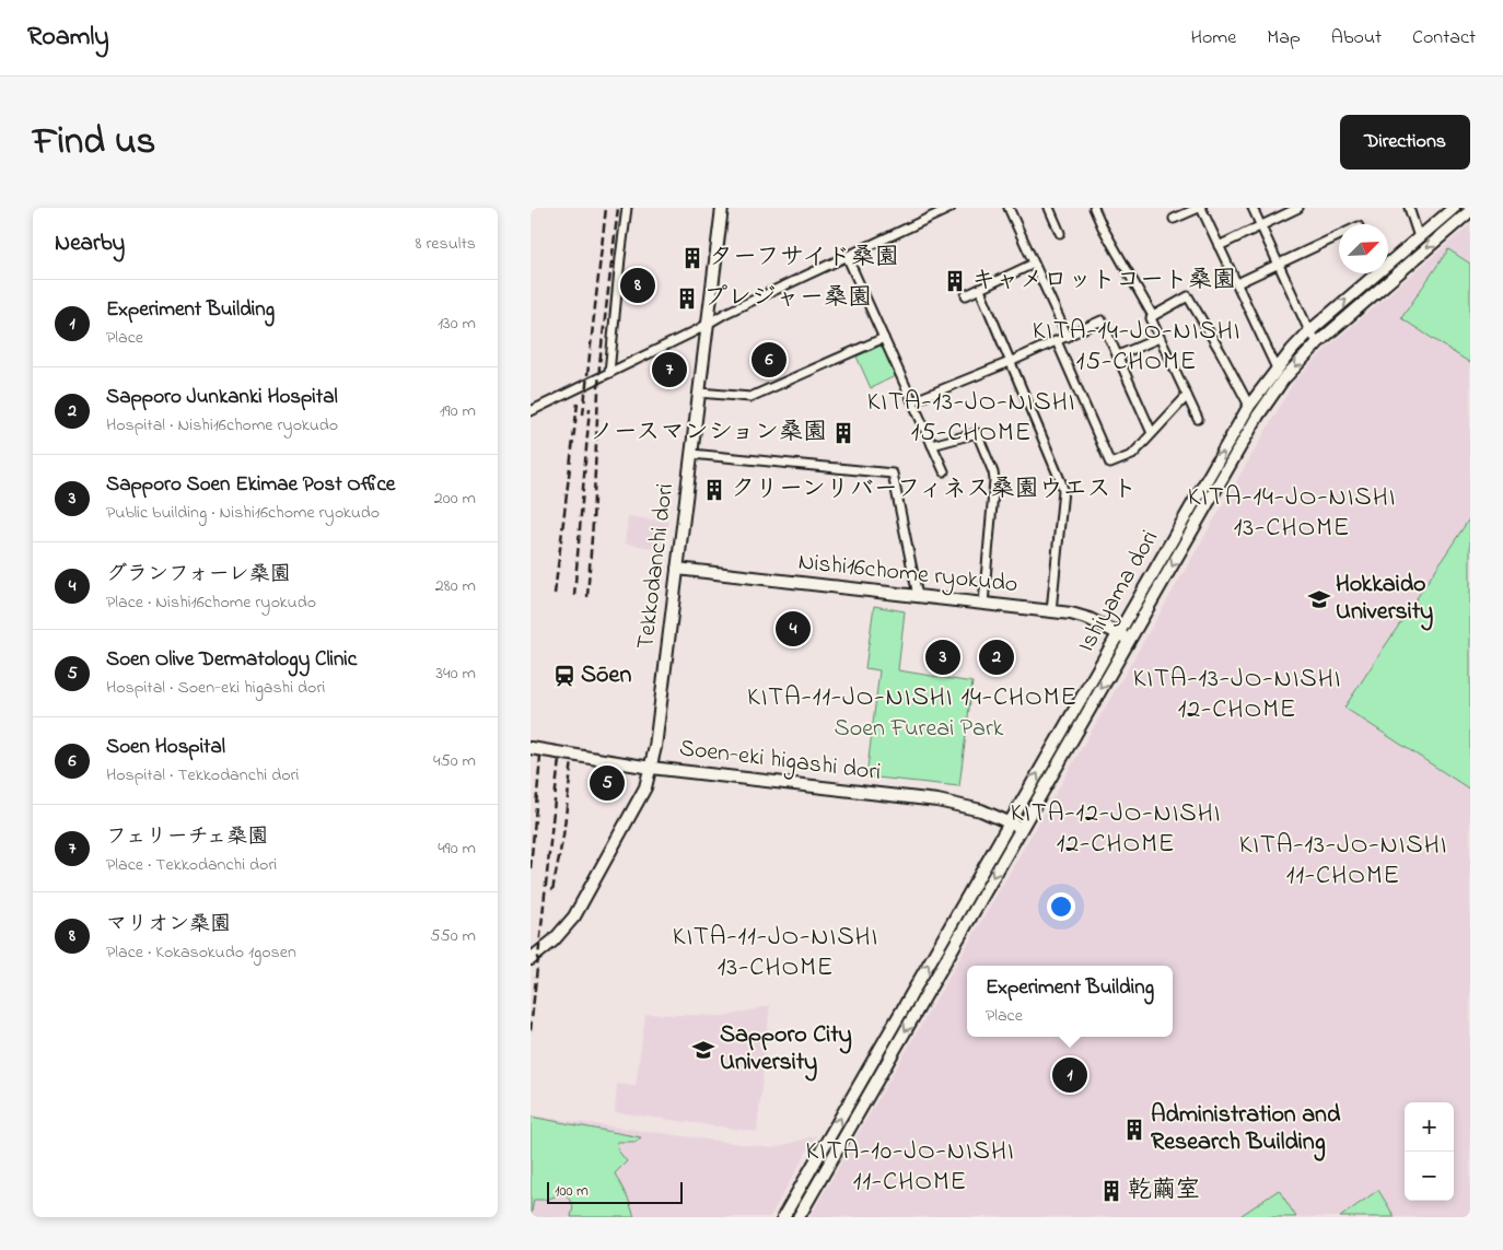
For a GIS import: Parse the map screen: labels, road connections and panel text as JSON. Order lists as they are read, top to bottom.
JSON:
{
  "streets": {
    "main road": [
      "Tekkodanchi dori",
      "Nishi16chome ryokudo",
      "Ishiyama dori",
      "Soen-eki higashi dori"
    ]
  },
  "crossings": [
    ["Tekkodanchi dori", "Nishi16chome ryokudo"],
    ["Tekkodanchi dori", "Soen-eki higashi dori"],
    ["Nishi16chome ryokudo", "Ishiyama dori"],
    ["Ishiyama dori", "Soen-eki higashi dori"]
  ],
  "districts": [
    "KITA-14-JO-NISHI 15-CHOME",
    "KITA-13-JO-NISHI 15-CHOME",
    "KITA-14-JO-NISHI 13-CHOME",
    "KITA-13-JO-NISHI 12-CHOME",
    "KITA-11-JO-NISHI 14-CHOME",
    "KITA-12-JO-NISHI 12-CHOME",
    "KITA-13-JO-NISHI 11-CHOME",
    "KITA-11-JO-NISHI 13-CHOME",
    "KITA-10-JO-NISHI 11-CHOME"
  ],
  "parks": ["Soen Fureai Park"],
  "places": {
    "building": [
      "ターフサイド桑園",
      "キャメロットコート桑園",
      "プレジャー桑園",
      "ノースマンション桑園",
      "クリーンリバーフィネス桑園ウエスト",
      "Administration and Research Building",
      "乾繭室"
    ],
    "school or university": ["Hokkaido University", "Sapporo City University"],
    "station": ["Sōen"]
  },
  "scale_bar": "100 m",
  "north": "top right",
  "page": {
    "header": "Roamly",
    "nav": [
      "Home",
      "Map",
      "About",
      "Contact"
    ],
    "title": "Find us",
    "buttons": "Directions",
    "heading": ["Nearby", "8 results"],
    "pins": [
      "8",
      "6",
      "7",
      "4",
      "2",
      "3",
      "5",
      "1"
    ],
    "list": [
      {
        "mark": "1",
        "name": "Experiment Building",
        "note": "Place",
        "value": "130 m"
      },
      {
        "mark": "2",
        "name": "Sapporo Junkanki Hospital",
        "note": "Hospital · Nishi16chome ryokudo",
        "value": "190 m"
      },
      {
        "mark": "3",
        "name": "Sapporo Soen Ekimae Post Office",
        "note": "Public building · Nishi16chome ryokudo",
        "value": "200 m"
      },
      {
        "mark": "4",
        "name": "グランフォーレ桑園",
        "note": "Place · Nishi16chome ryokudo",
        "value": "280 m"
      },
      {
        "mark": "5",
        "name": "Soen Olive Dermatology Clinic",
        "note": "Hospital · Soen-eki higashi dori",
        "value": "340 m"
      },
      {
        "mark": "6",
        "name": "Soen Hospital",
        "note": "Hospital · Tekkodanchi dori",
        "value": "450 m"
      },
      {
        "mark": "7",
        "name": "フェリーチェ桑園",
        "note": "Place · Tekkodanchi dori",
        "value": "490 m"
      },
      {
        "mark": "8",
        "name": "マリオン桑園",
        "note": "Place · Kokasokudo 1gosen",
        "value": "550 m"
      }
    ],
    "popup": ["Experiment Building", "Place"],
    "map_buttons": ["+", "−"],
    "scale": "100 m"
  }
}
